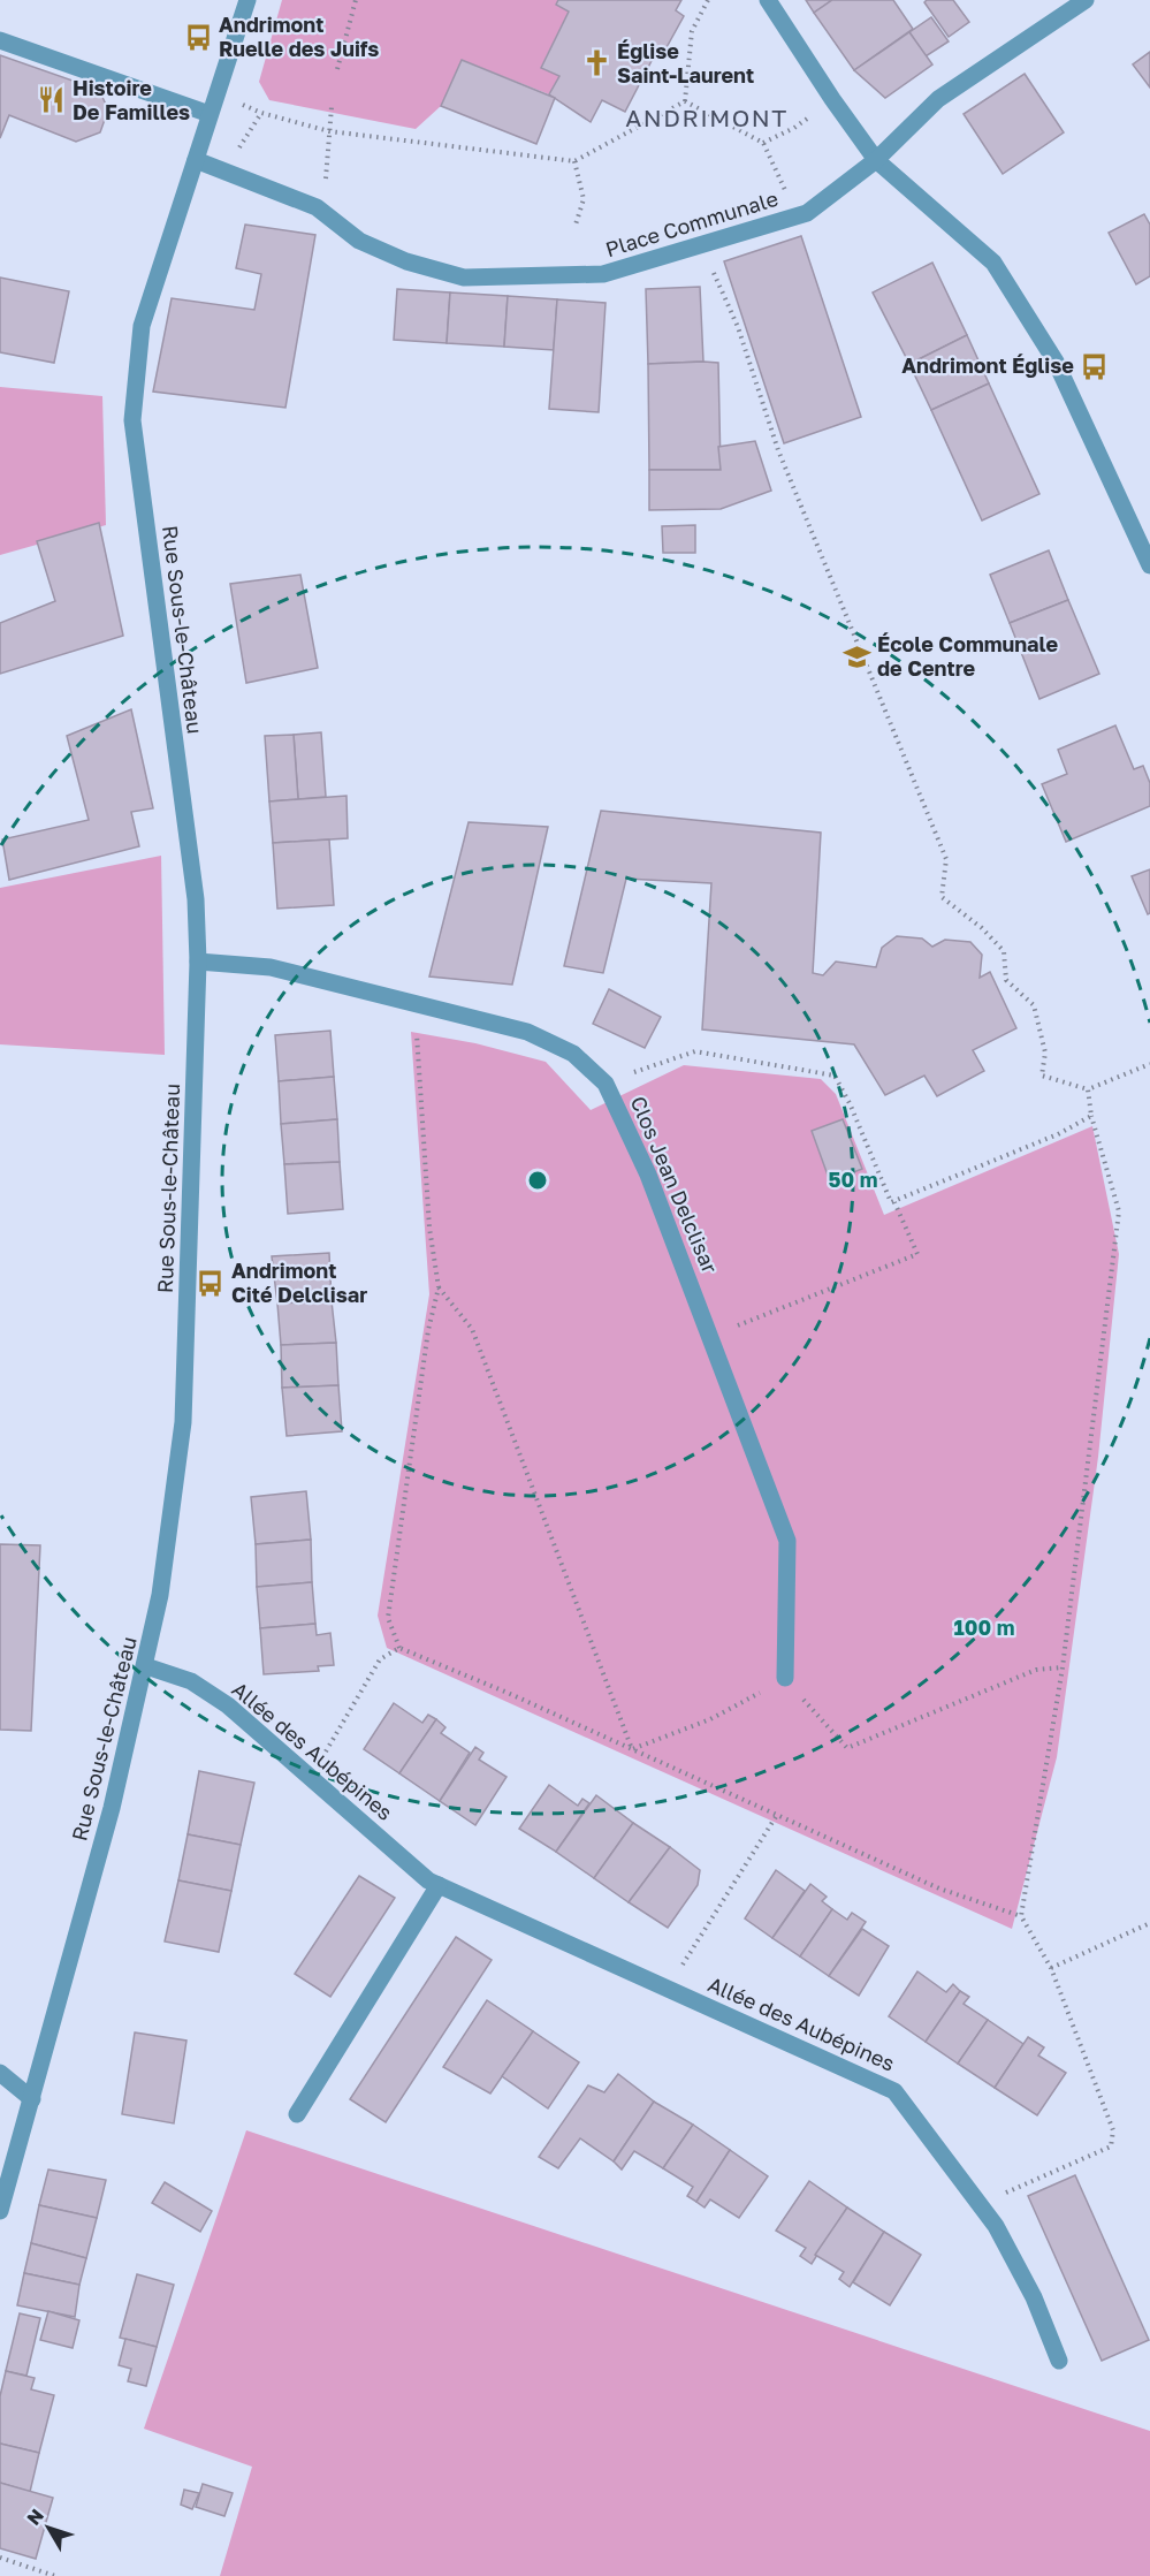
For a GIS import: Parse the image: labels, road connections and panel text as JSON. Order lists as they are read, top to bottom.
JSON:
{
  "streets": {
    "street": [
      "Place Communale",
      "Rue Sous-le-Château",
      "Clos Jean Delclisar",
      "Allée des Aubépines"
    ]
  },
  "crossings": [
    ["Place Communale", "Rue Sous-le-Château"],
    ["Rue Sous-le-Château", "Clos Jean Delclisar"],
    ["Rue Sous-le-Château", "Allée des Aubépines"]
  ],
  "districts": ["ANDRIMONT"],
  "places": {
    "bus stop": ["Andrimont Ruelle des Juifs", "Andrimont Église", "Andrimont Cité Delclisar"],
    "church": ["Église Saint-Laurent"],
    "restaurant": ["Histoire De Familles"],
    "school or university": ["École Communale de Centre"]
  },
  "north": "top left",
  "rings": ["50 m", "100 m"]
}
